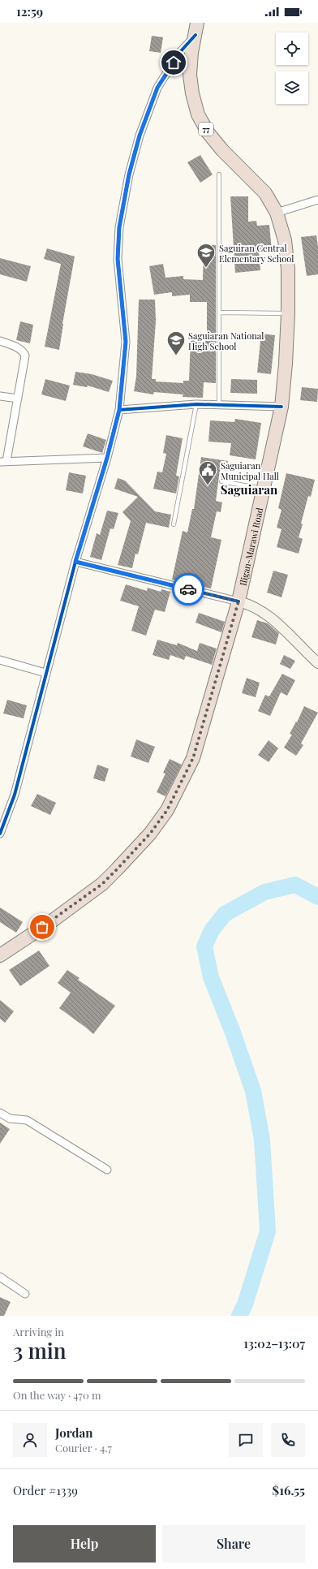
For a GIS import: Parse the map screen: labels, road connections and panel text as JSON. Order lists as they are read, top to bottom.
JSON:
{
  "streets": {
    "highway": ["77", "Iligan-Marawi Road"]
  },
  "districts": ["Saguiaran"],
  "places": {
    "school or university": ["Saguiran Central Elementary School", "Saguiaran National High School"],
    "public building": ["Saguiaran Municipal Hall"]
  },
  "page": {
    "status": "12:59",
    "heading": ["3 min", "Arriving in", "13:02–13:07"],
    "panel": [
      "Jordan",
      "Courier · 4.7",
      "Order #1339",
      "$16.55"
    ],
    "bar": "On the way · 470 m",
    "buttons": ["Help", "Share"]
  }
}
